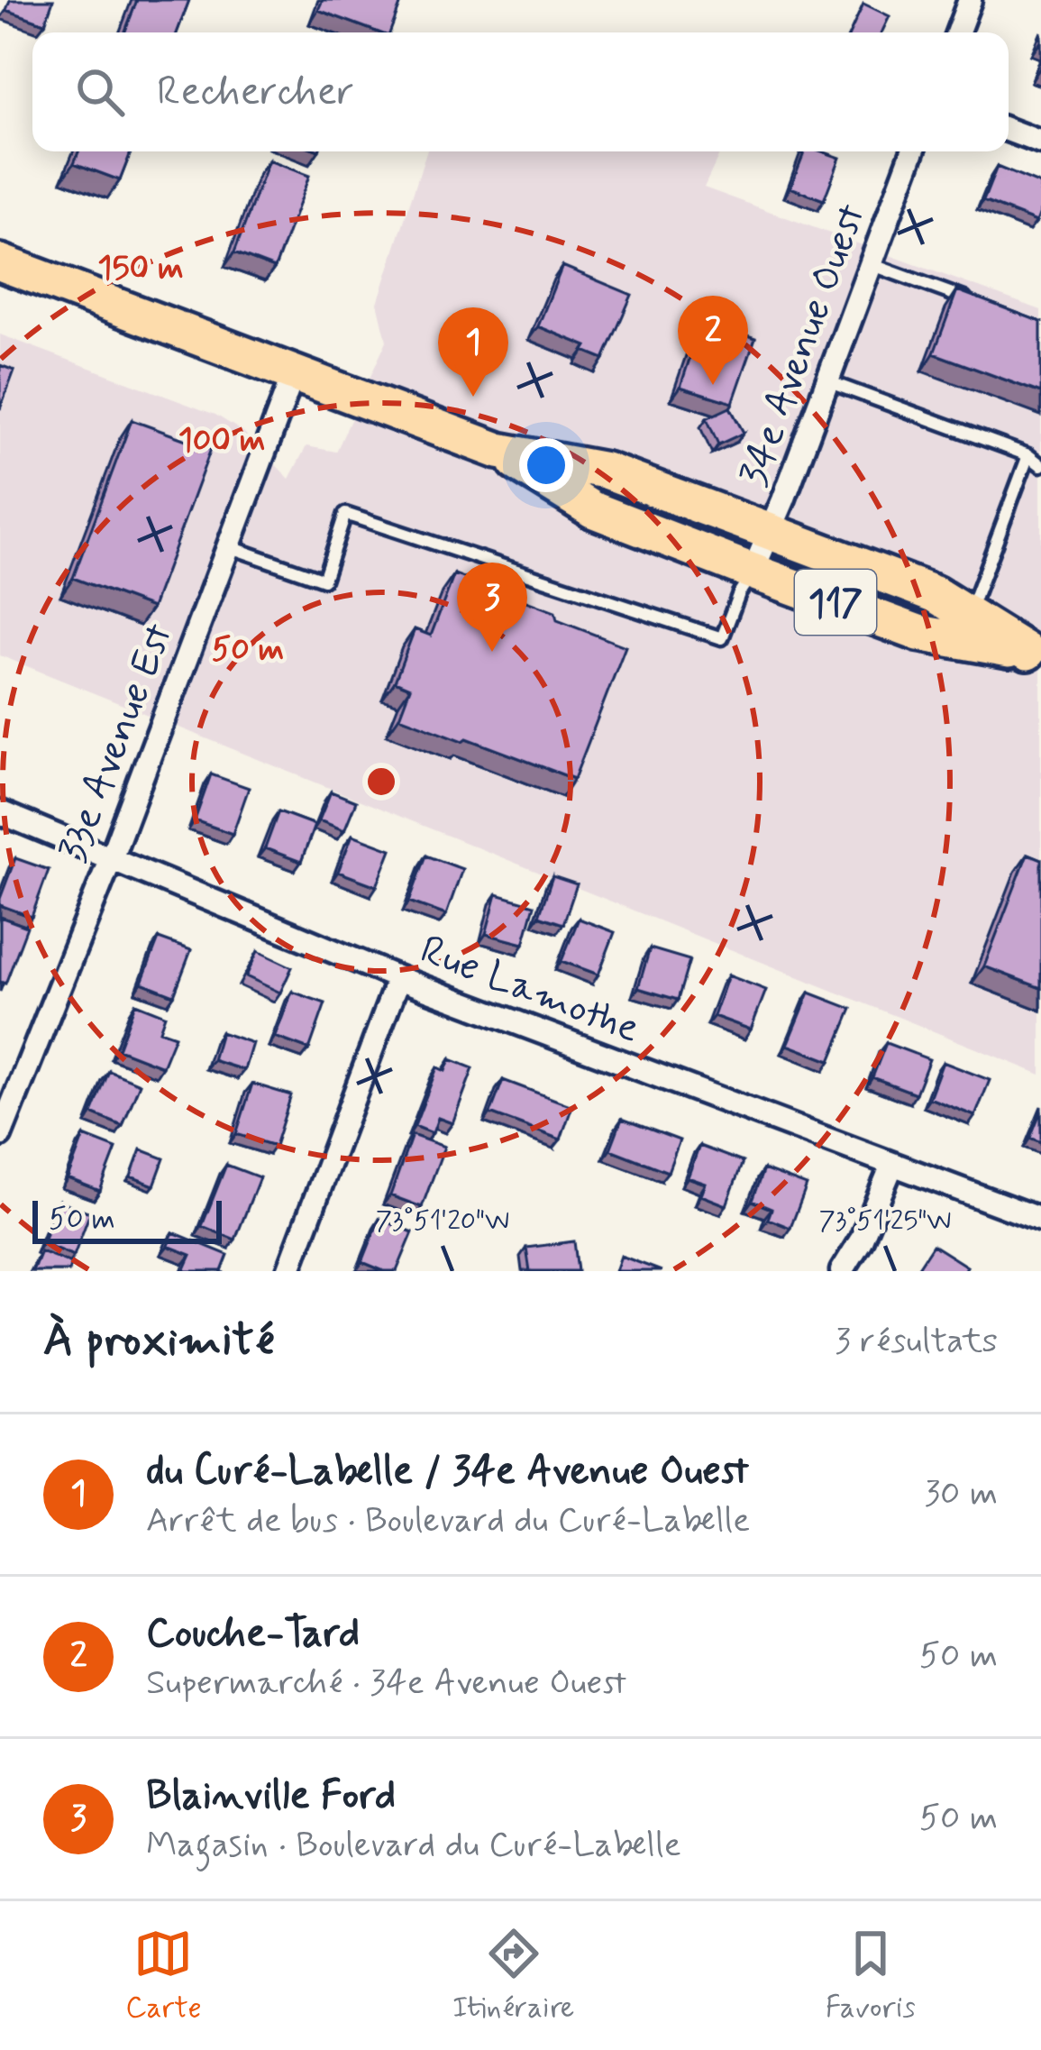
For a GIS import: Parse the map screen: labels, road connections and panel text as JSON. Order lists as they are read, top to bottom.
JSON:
{
  "streets": {
    "main road": ["117"],
    "street": ["34e Avenue Ouest", "33e Avenue Est", "Rue Lamothe"]
  },
  "crossings": [
    ["34e Avenue Ouest", "117"],
    ["117", "33e Avenue Est"],
    ["33e Avenue Est", "Rue Lamothe"]
  ],
  "scale_bar": "50 m",
  "page": {
    "search": "Rechercher",
    "pins": ["2", "1", "3"],
    "scale": "50 m",
    "heading": ["À proximité", "3 résultats"],
    "list": [
      {
        "mark": "1",
        "name": "du Curé-Labelle / 34e Avenue Ouest",
        "note": "Arrêt de bus · Boulevard du Curé-Labelle",
        "value": "30 m"
      },
      {
        "mark": "2",
        "name": "Couche-Tard",
        "note": "Supermarché · 34e Avenue Ouest",
        "value": "50 m"
      },
      {
        "mark": "3",
        "name": "Blainville Ford",
        "note": "Magasin · Boulevard du Curé-Labelle",
        "value": "50 m"
      }
    ],
    "nav": ["Carte", "Itinéraire", "Favoris"]
  },
  "coordinates": ["73°51'20\"W", "73°51'25\"W"],
  "rings": ["150 m", "100 m", "50 m"]
}
